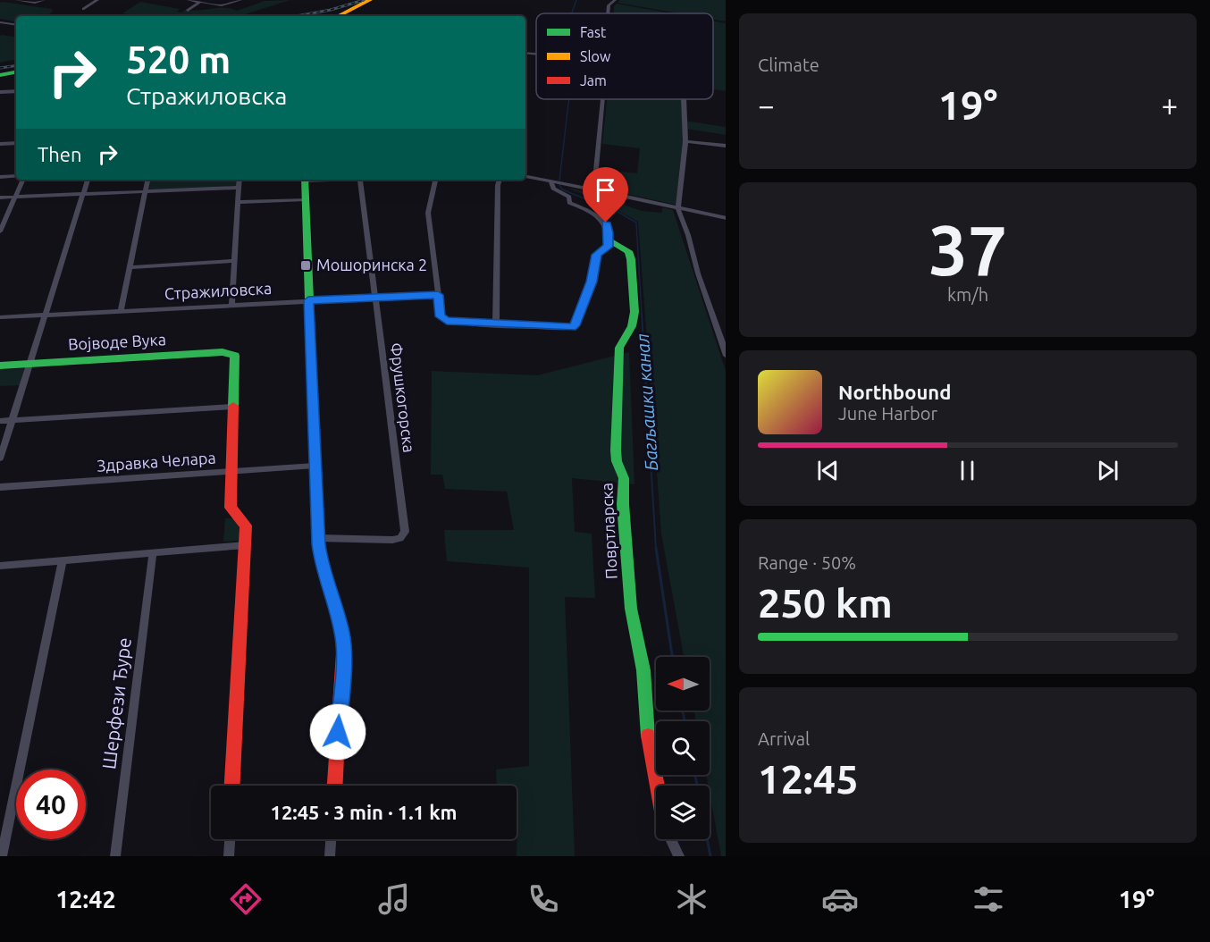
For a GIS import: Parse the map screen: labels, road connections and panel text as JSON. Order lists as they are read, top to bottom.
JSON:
{
  "streets": {
    "street": [
      "Стражиловска",
      "Војводе Вука",
      "Фрушкогорска",
      "Здравка Челара",
      "Повртларска",
      "Шерфези Ђуре"
    ]
  },
  "crossings": [
    ["Стражиловска", "Фрушкогорска"]
  ],
  "water": ["Багљашки канал"],
  "places": {
    "transit": ["Мошоринска 2"]
  },
  "legend": ["Fast", "Slow", "Jam"],
  "north": "left",
  "page": {
    "tile": [
      "Climate",
      ["37", "km/h"],
      ["Range · 50%", "250 km"],
      ["Arrival", "12:45"]
    ],
    "turn": ["520 m", "Стражиловска"],
    "heat": ["−", "19°", "+"],
    "then": "Then",
    "song": ["Northbound", "June Harbor"],
    "limit": "40",
    "trip": "12:45 · 3 min · 1.1 km",
    "tabs": ["12:42", "19°"]
  }
}
